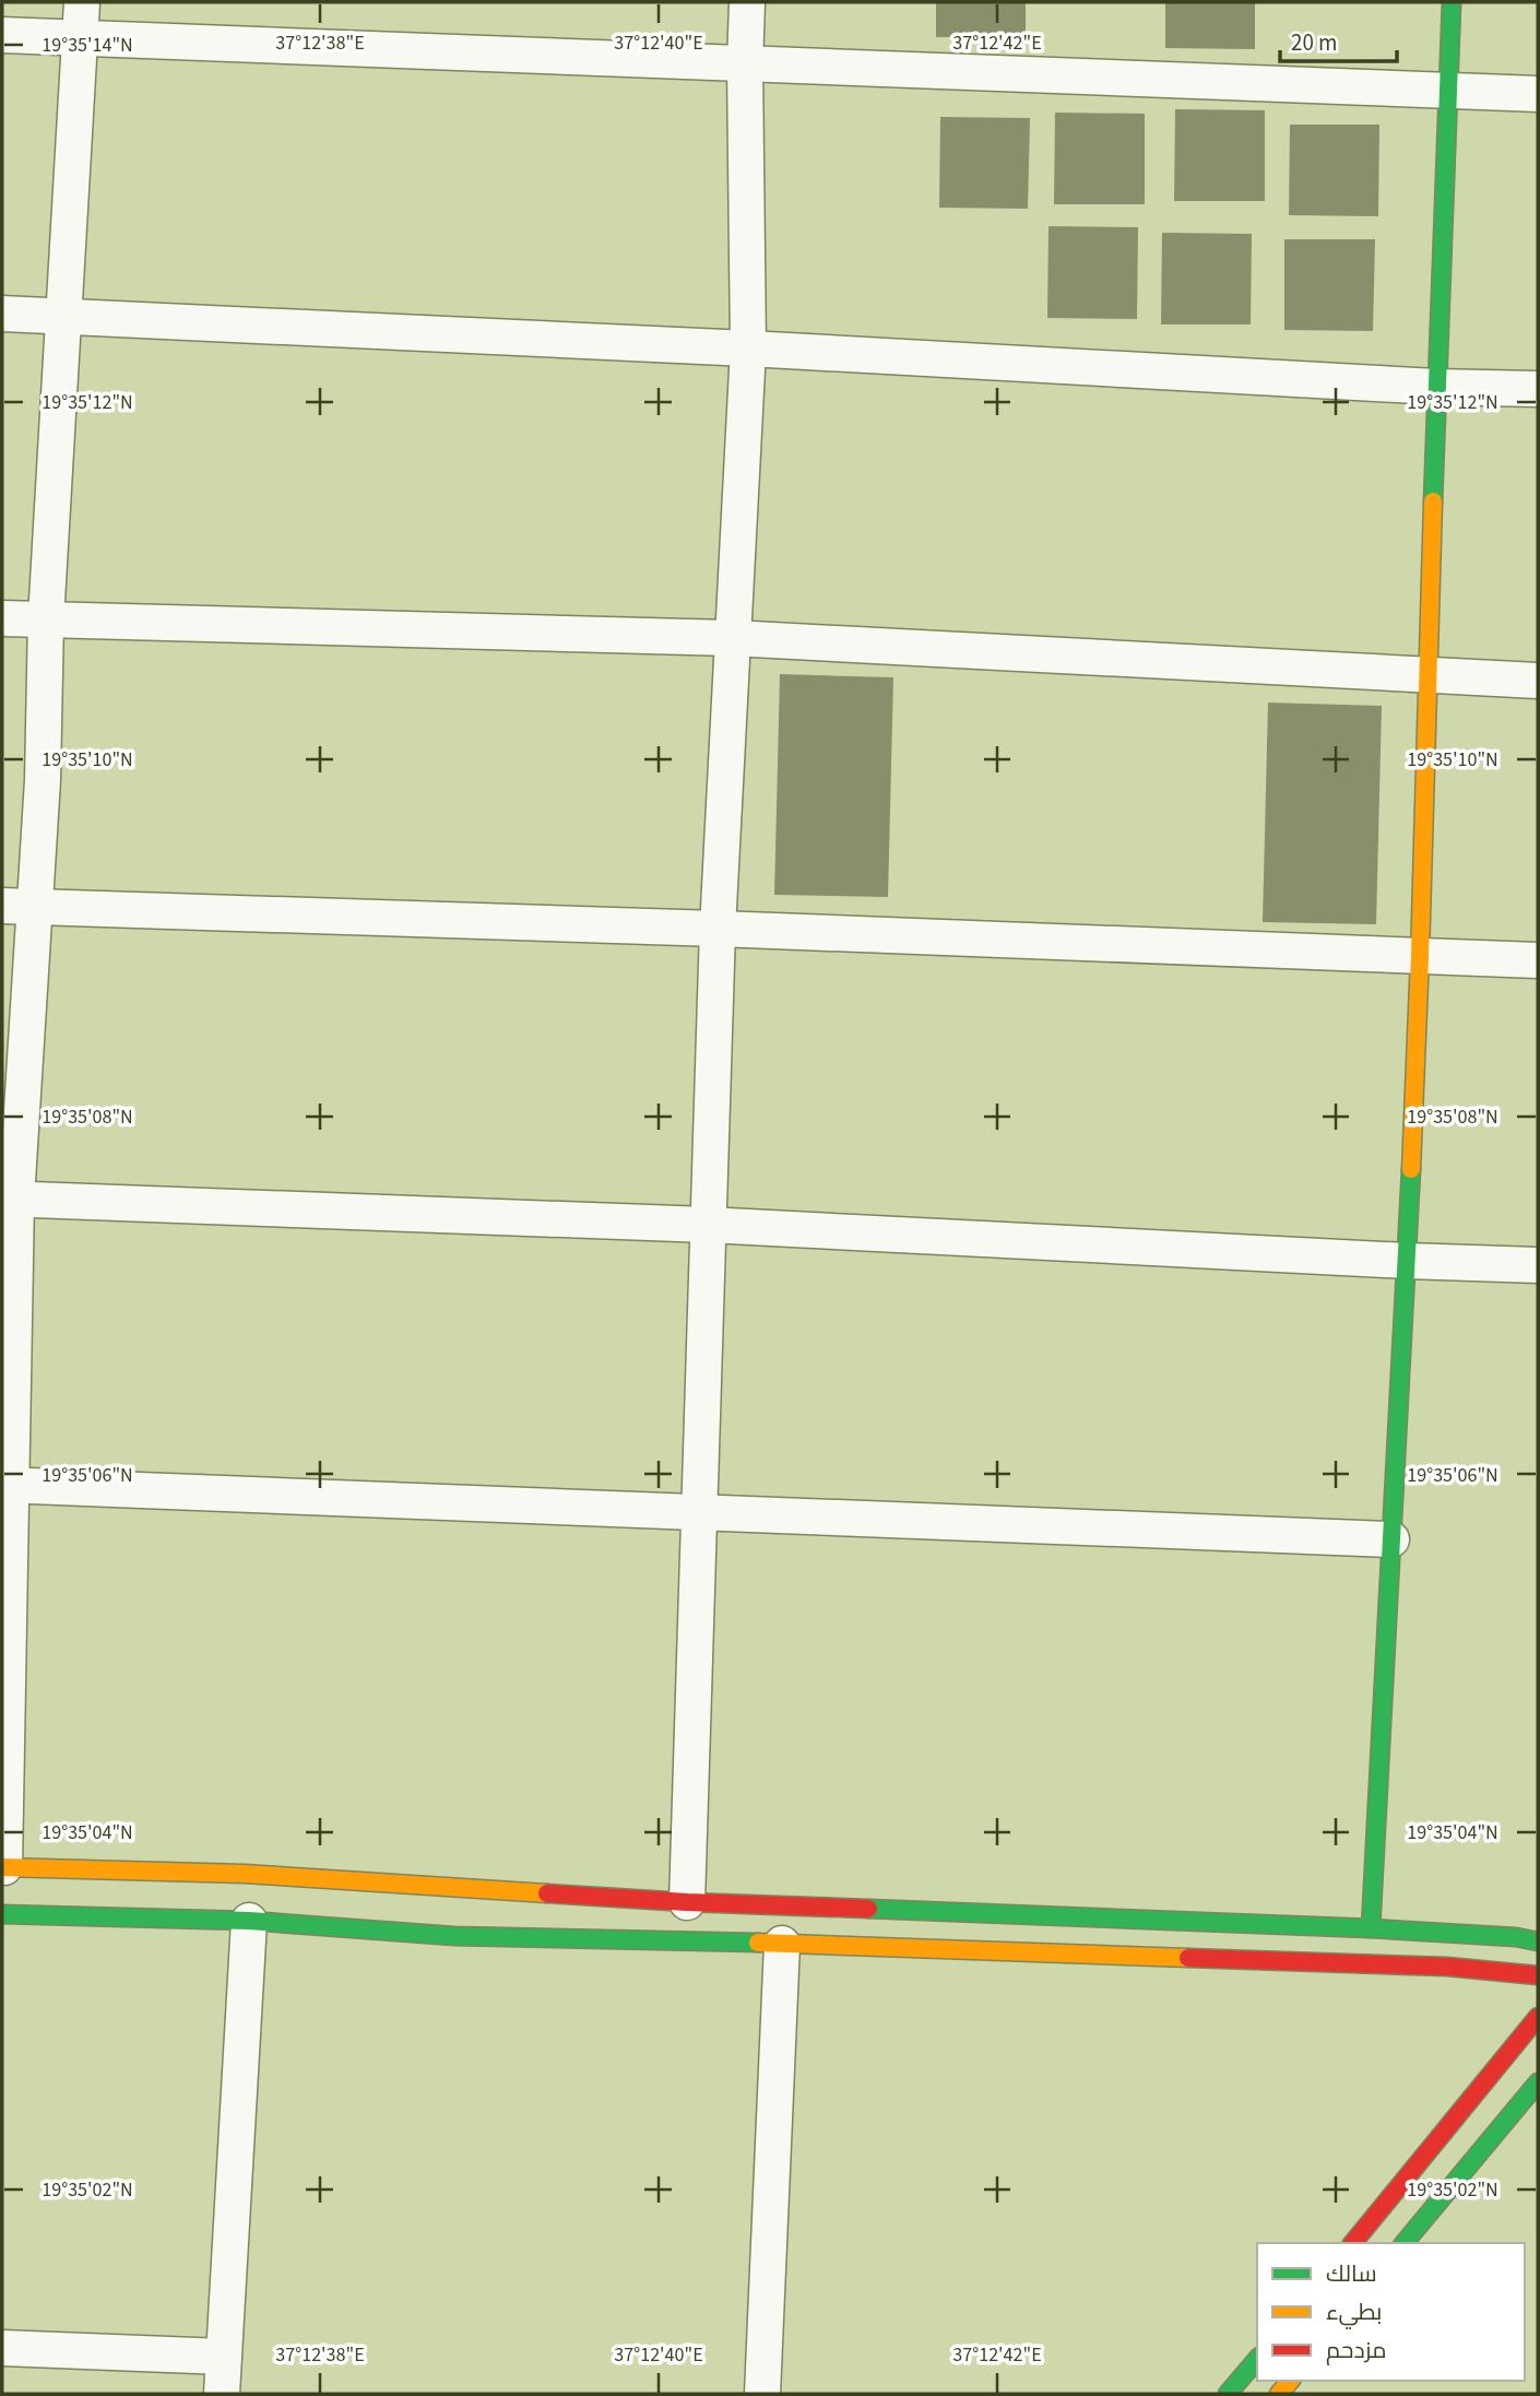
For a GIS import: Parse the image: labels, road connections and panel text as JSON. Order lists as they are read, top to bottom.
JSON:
{
  "legend": ["سالك", "بطيء", "مزدحم"],
  "scale_bar": "20 m",
  "coordinates": [
    "37°12'38\"E",
    "37°12'40\"E",
    "37°12'42\"E",
    "19°35'14\"N",
    "19°35'12\"N",
    "19°35'10\"N",
    "19°35'08\"N",
    "19°35'06\"N",
    "19°35'04\"N",
    "19°35'02\"N"
  ]
}
